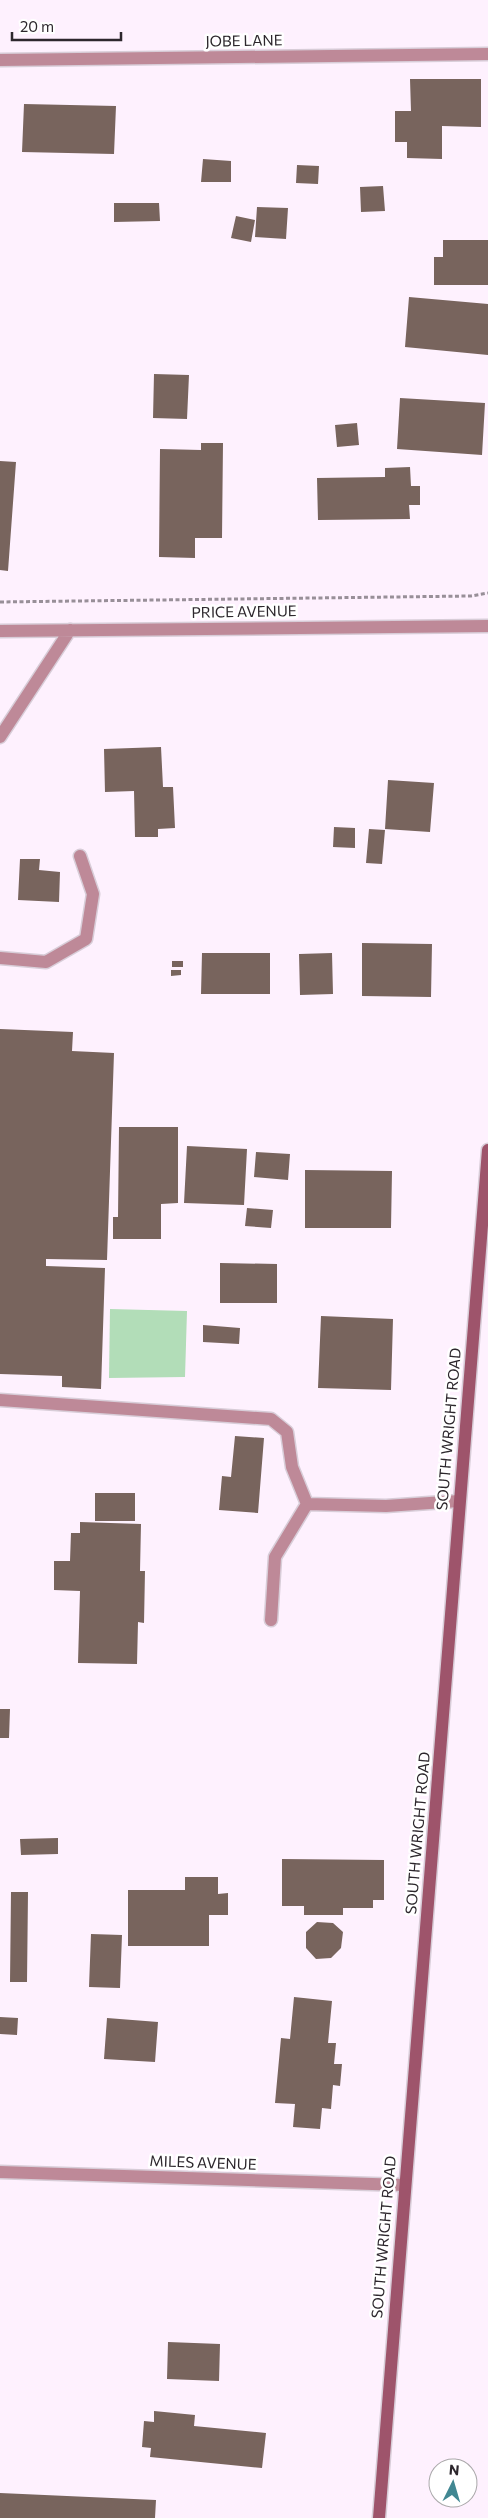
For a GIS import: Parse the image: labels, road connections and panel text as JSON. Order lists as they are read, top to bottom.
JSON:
{
  "streets": {
    "main road": ["SOUTH WRIGHT ROAD"],
    "street": ["JOBE LANE", "PRICE AVENUE", "MILES AVENUE"]
  },
  "crossings": [
    ["SOUTH WRIGHT ROAD", "MILES AVENUE"]
  ],
  "scale_bar": "20 m",
  "north": "top"
}
